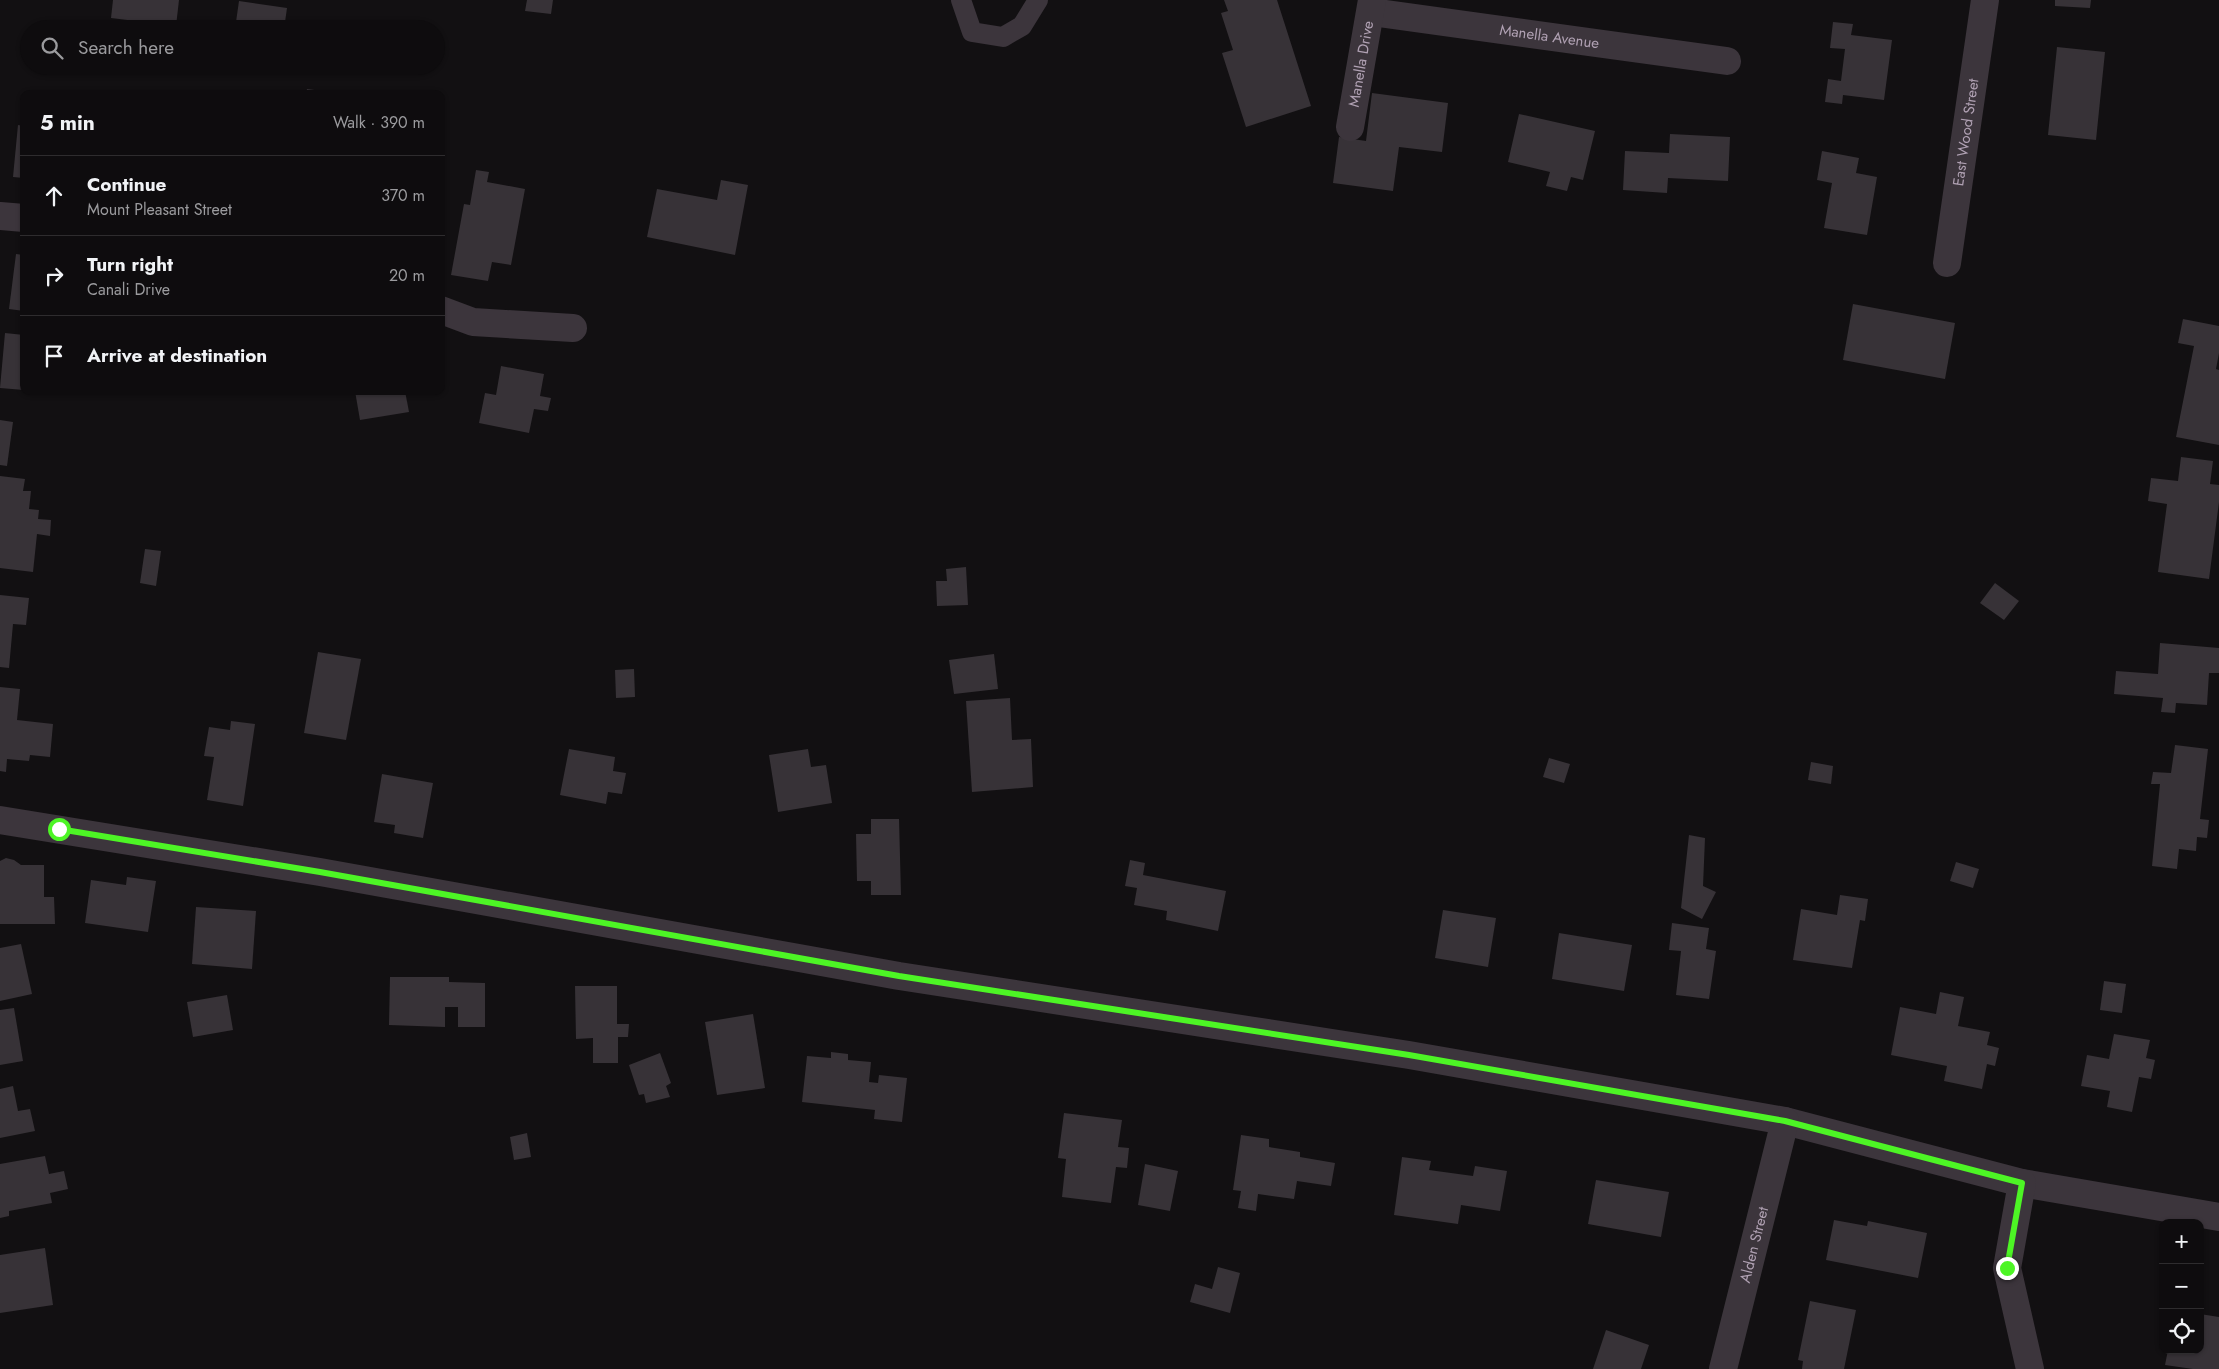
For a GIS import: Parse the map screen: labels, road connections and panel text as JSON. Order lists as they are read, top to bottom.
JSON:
{
  "streets": {
    "street": [
      "Manella Avenue",
      "Manella Drive",
      "East Wood Street",
      "Alden Street"
    ]
  },
  "crossings": [
    ["Manella Avenue", "Manella Drive"]
  ],
  "page": {
    "search": "Search here",
    "heading": ["5 min", "Walk · 390 m"],
    "list": [
      ["Continue", "Mount Pleasant Street", "370 m"],
      ["Turn right", "Canali Drive", "20 m"],
      "Arrive at destination"
    ],
    "map_buttons": ["+", "−"]
  }
}
